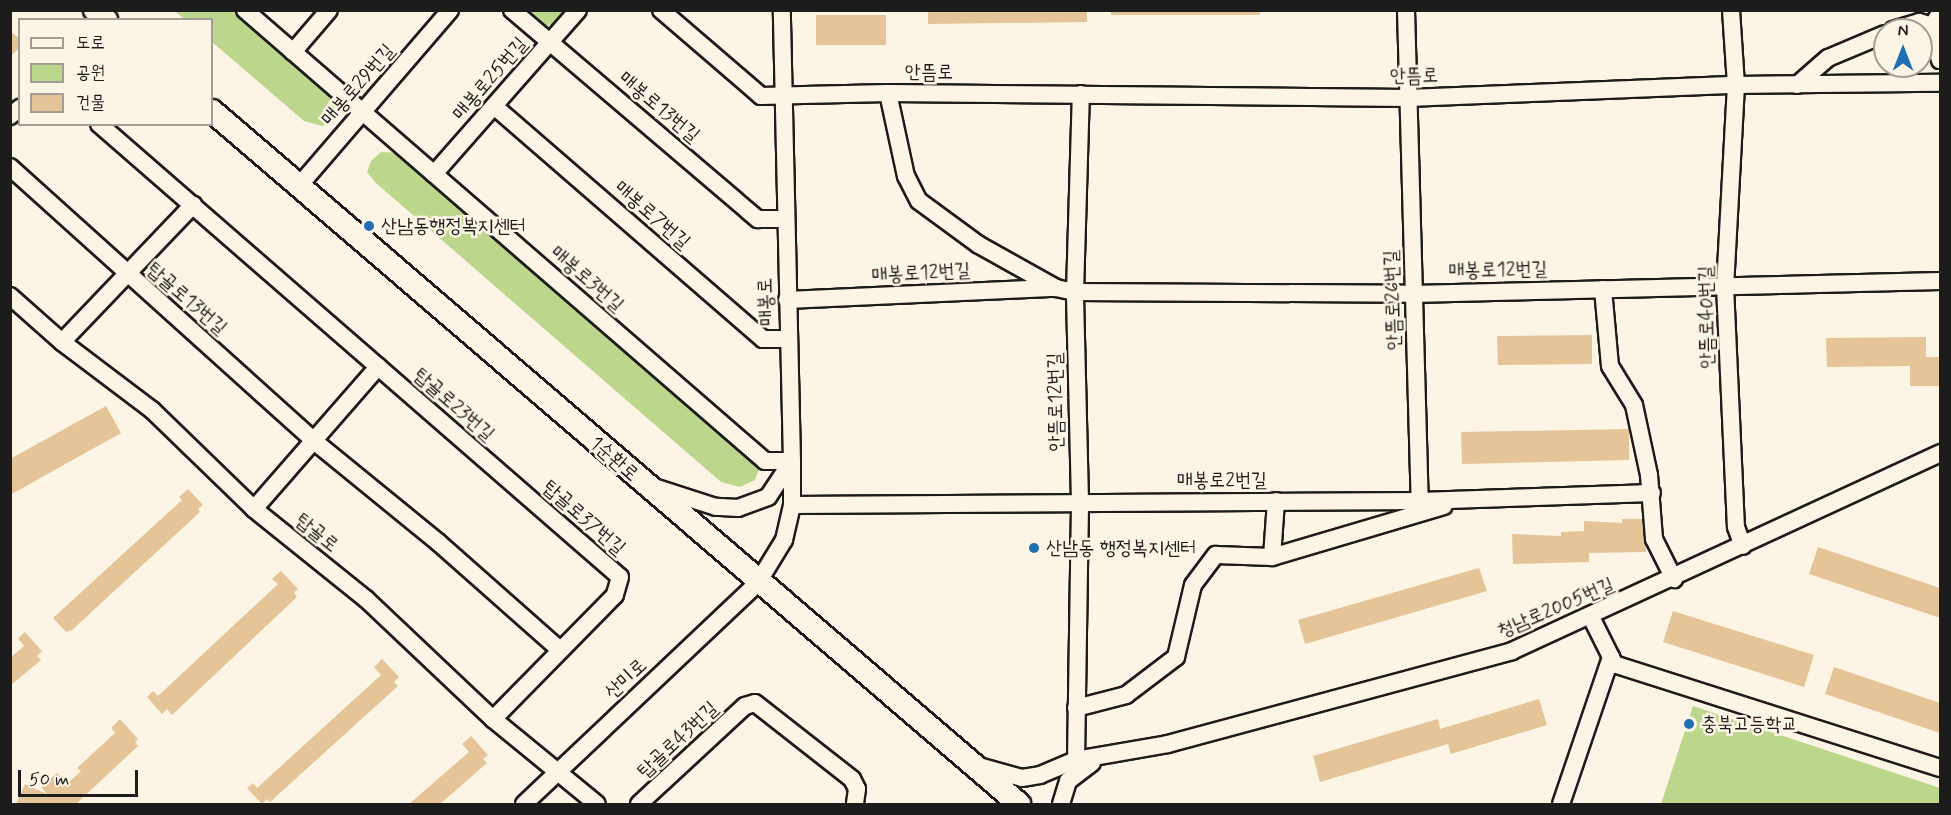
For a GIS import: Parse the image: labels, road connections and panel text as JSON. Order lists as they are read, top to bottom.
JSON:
{
  "streets": {
    "main road": ["1순환로"],
    "street": [
      "안뜸로",
      "매봉로25번길",
      "매봉로29번길",
      "매봉로13번길",
      "매봉로7번길",
      "매봉로12번길",
      "매봉로3번길",
      "탑골로13번길",
      "안뜸로26번길",
      "매봉로",
      "안뜸로40번길",
      "안뜸로12번길",
      "탑골로23번길",
      "매봉로2번길",
      "탑골로37번길",
      "탑골로",
      "청남로2005번길",
      "산미로",
      "탑골로43번길"
    ]
  },
  "crossings": [
    ["안뜸로", "매봉로12번길"],
    ["안뜸로", "안뜸로26번길"],
    ["안뜸로", "매봉로"],
    ["안뜸로", "안뜸로40번길"],
    ["안뜸로", "안뜸로12번길"],
    ["매봉로25번길", "매봉로13번길"],
    ["매봉로25번길", "매봉로7번길"],
    ["매봉로25번길", "매봉로3번길"],
    ["매봉로29번길", "매봉로3번길"],
    ["매봉로29번길", "1순환로"],
    ["매봉로13번길", "매봉로"],
    ["매봉로7번길", "매봉로"],
    ["매봉로12번길", "안뜸로26번길"],
    ["매봉로12번길", "매봉로"],
    ["매봉로12번길", "안뜸로40번길"],
    ["매봉로12번길", "안뜸로12번길"],
    ["매봉로3번길", "매봉로"],
    ["탑골로13번길", "탑골로23번길"],
    ["탑골로13번길", "탑골로"],
    ["안뜸로26번길", "매봉로2번길"],
    ["매봉로", "1순환로"],
    ["매봉로", "매봉로2번길"],
    ["매봉로", "산미로"],
    ["안뜸로40번길", "청남로2005번길"],
    ["안뜸로12번길", "매봉로2번길"],
    ["탑골로23번길", "탑골로37번길"],
    ["1순환로", "산미로"],
    ["탑골로37번길", "탑골로"],
    ["탑골로", "산미로"]
  ],
  "places": ["산남동행정복지센터", "산남동 행정복지센터", "충북고등학교"],
  "legend": ["도로", "공원", "건물"],
  "scale_bar": "50 m",
  "north": "top"
}
